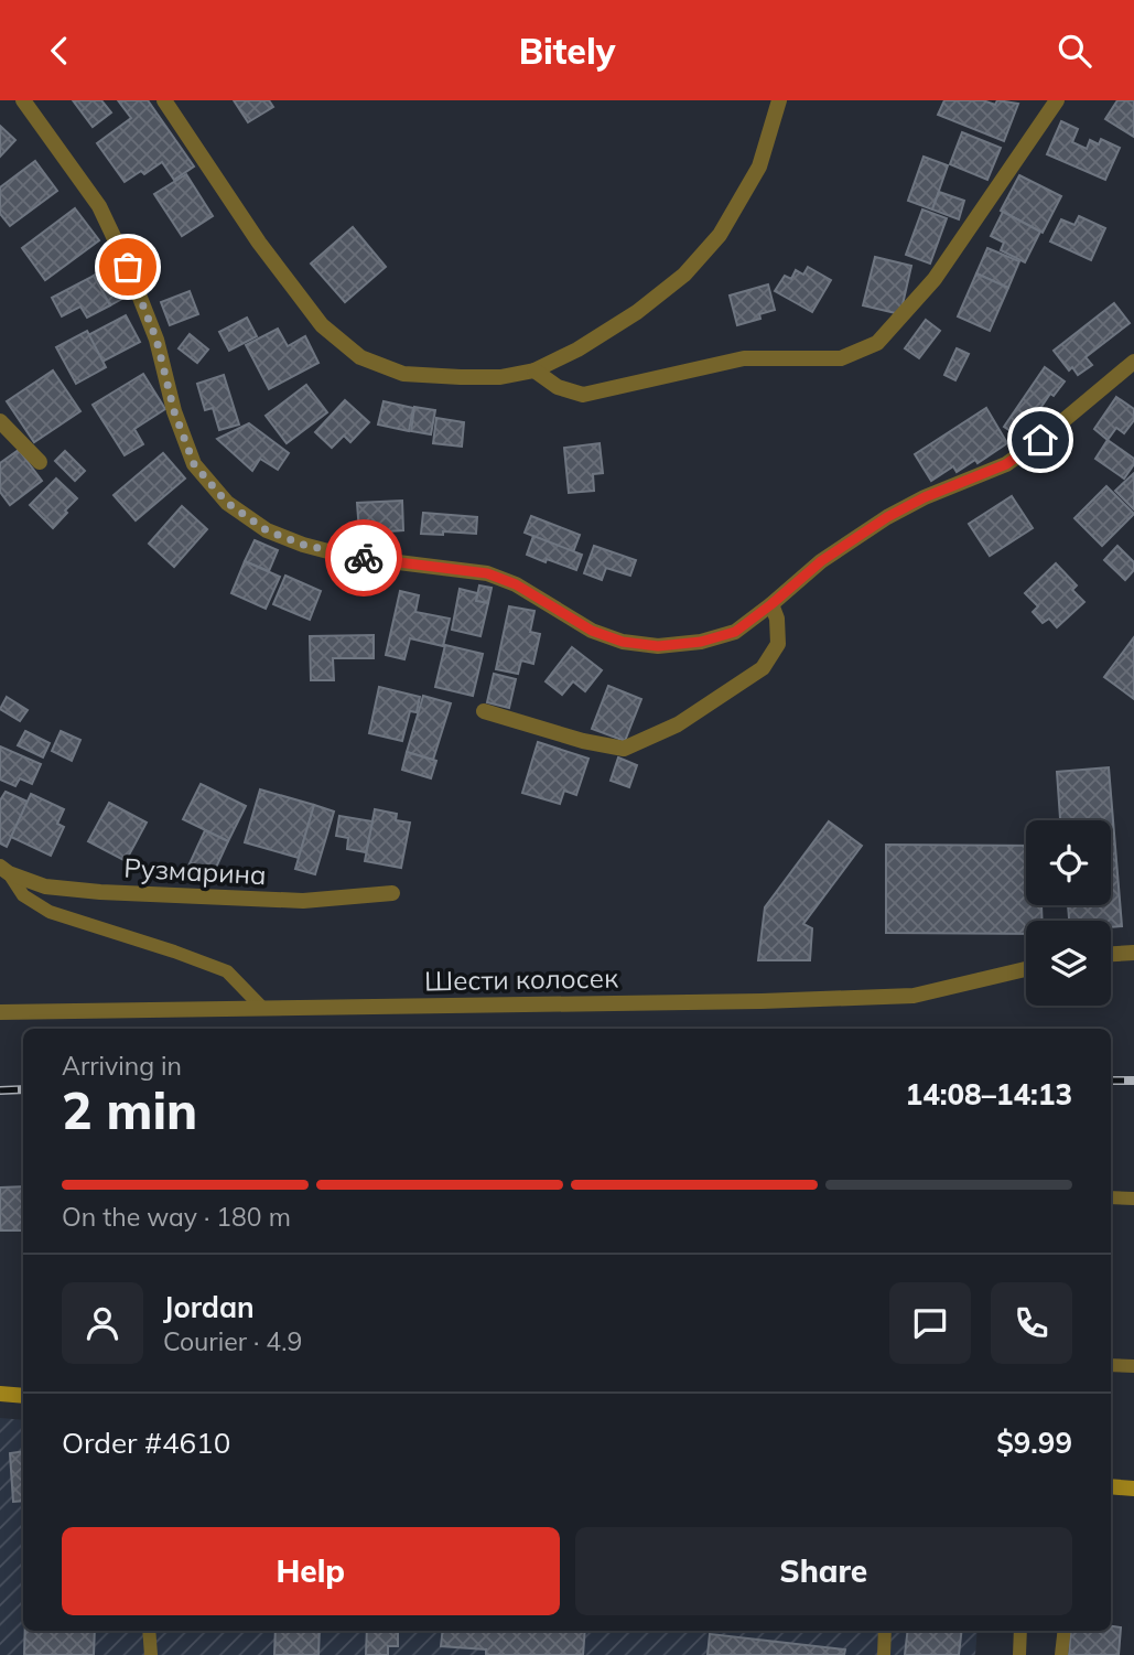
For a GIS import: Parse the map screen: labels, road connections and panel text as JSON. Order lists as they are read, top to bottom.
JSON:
{
  "streets": {
    "street": ["Рузмарина", "Шести колосек"]
  },
  "page": {
    "header": "Bitely",
    "heading": ["2 min", "Arriving in", "14:08–14:13"],
    "panel": [
      "Jordan",
      "Courier · 4.9",
      "Order #4610",
      "$9.99"
    ],
    "bar": "On the way · 180 m",
    "buttons": ["Help", "Share"]
  }
}
